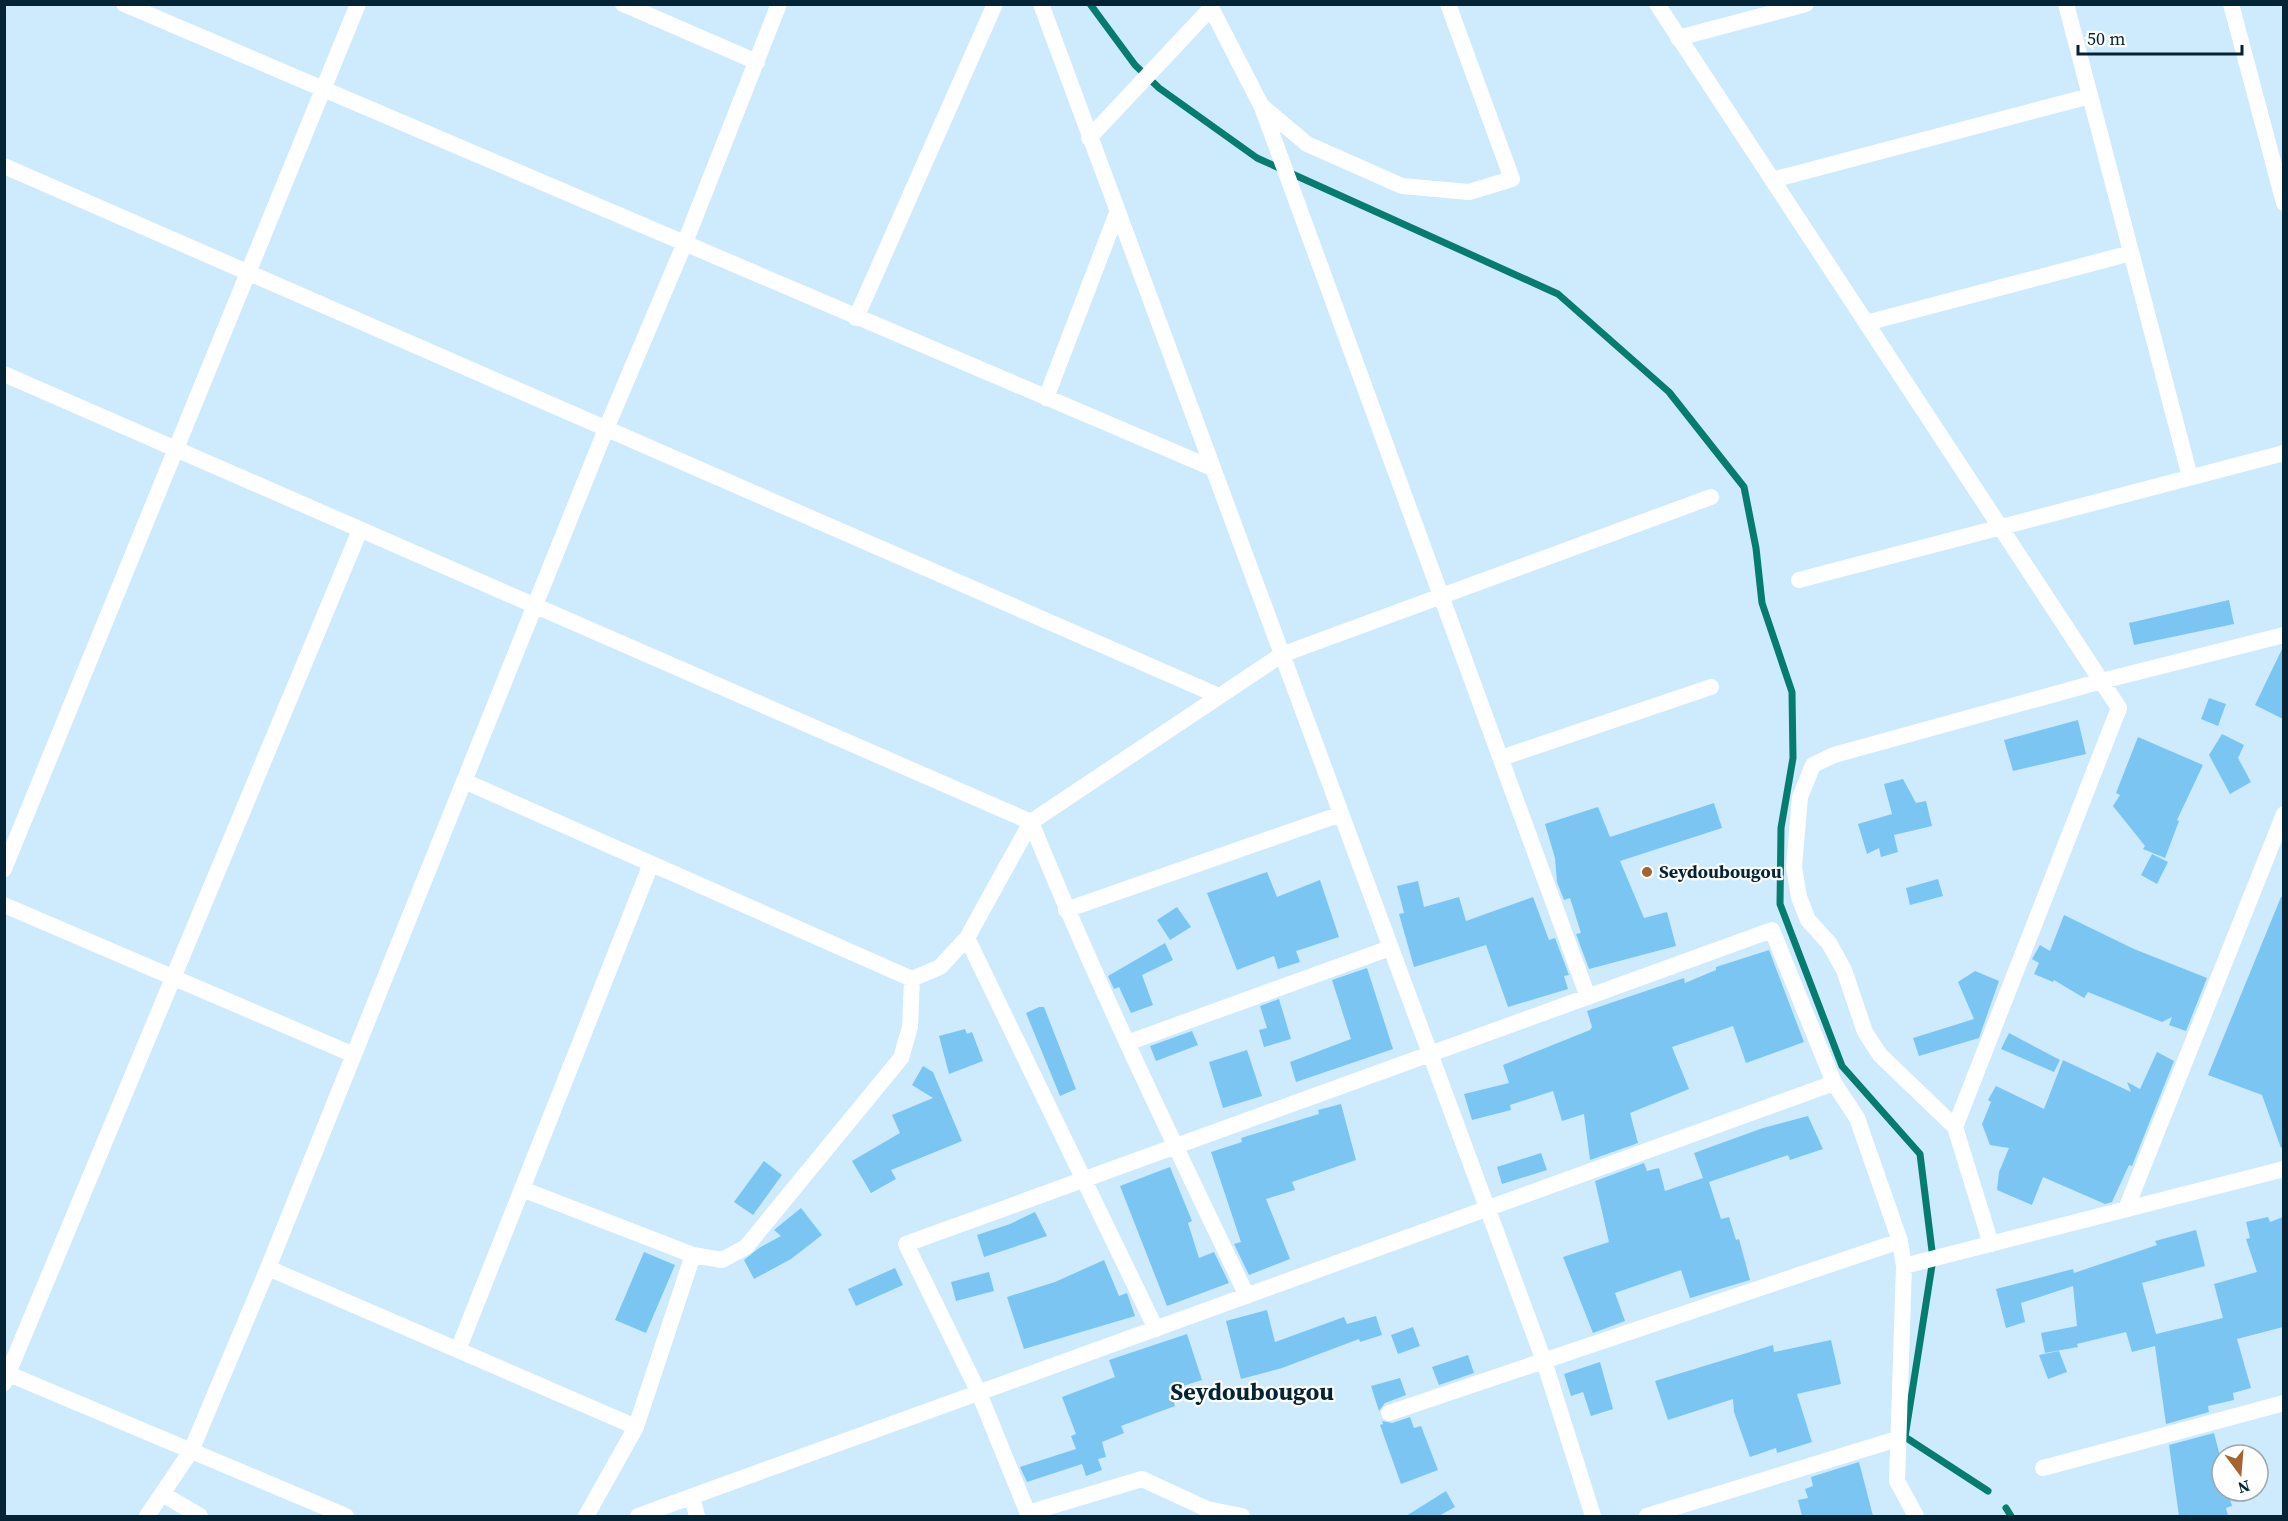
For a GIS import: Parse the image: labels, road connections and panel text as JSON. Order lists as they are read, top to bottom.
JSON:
{
  "districts": ["Seydoubougou"],
  "places": ["Seydoubougou"],
  "scale_bar": "50 m",
  "north": "bottom"
}
